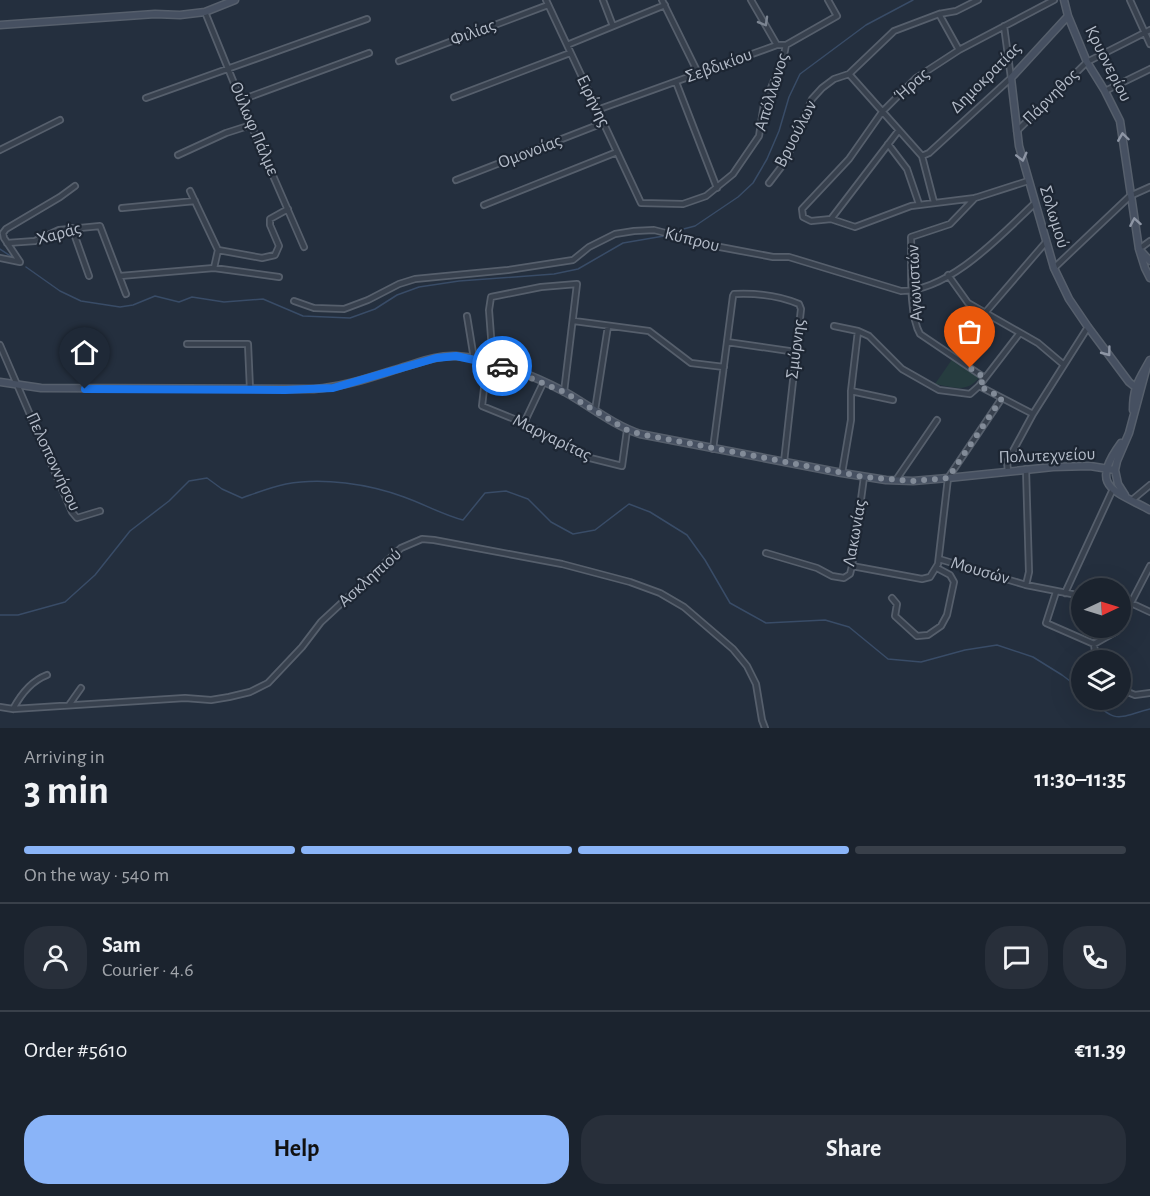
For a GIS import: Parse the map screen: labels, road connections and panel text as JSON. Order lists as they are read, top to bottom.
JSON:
{
  "streets": {
    "street": [
      "Φιλίας",
      "Κρυονερίου",
      "Σεβδικίου",
      "Δημοκρατίας",
      "Ήρας",
      "Απόλλωνος",
      "Πάρνηθος",
      "Ειρήνης",
      "Ούλωφ Πάλμε",
      "Βρυούλων",
      "Ομονοίας",
      "Σολωμού",
      "Χαράς",
      "Κύπρου",
      "Αγωνιστών",
      "Σμύρνης",
      "Μαργαρίτας",
      "Πολυτεχνείου",
      "Πελοποννήσου",
      "Λακωνίας",
      "Μουσών",
      "Ασκληπιού"
    ]
  },
  "crossings": [
    ["Φιλίας", "Ειρήνης"],
    ["Κρυονερίου", "Δημοκρατίας"],
    ["Κρυονερίου", "Πάρνηθος"],
    ["Σεβδικίου", "Απόλλωνος"],
    ["Σεβδικίου", "Ειρήνης"],
    ["Δημοκρατίας", "Σολωμού"],
    ["Ήρας", "Σολωμού"],
    ["Απόλλωνος", "Ειρήνης"],
    ["Πάρνηθος", "Σολωμού"],
    ["Ειρήνης", "Ομονοίας"],
    ["Κύπρου", "Αγωνιστών"],
    ["Σμύρνης", "Πολυτεχνείου"],
    ["Μαργαρίτας", "Πολυτεχνείου"],
    ["Πολυτεχνείου", "Πελοποννήσου"],
    ["Πολυτεχνείου", "Λακωνίας"],
    ["Λακωνίας", "Μουσών"]
  ],
  "one_way": ["Κρυονερίου"],
  "north": "right",
  "page": {
    "heading": ["3 min", "Arriving in", "11:30–11:35"],
    "panel": [
      "Sam",
      "Courier · 4.6",
      "Order #5610",
      "€11.39"
    ],
    "bar": "On the way · 540 m",
    "buttons": ["Help", "Share"]
  }
}
